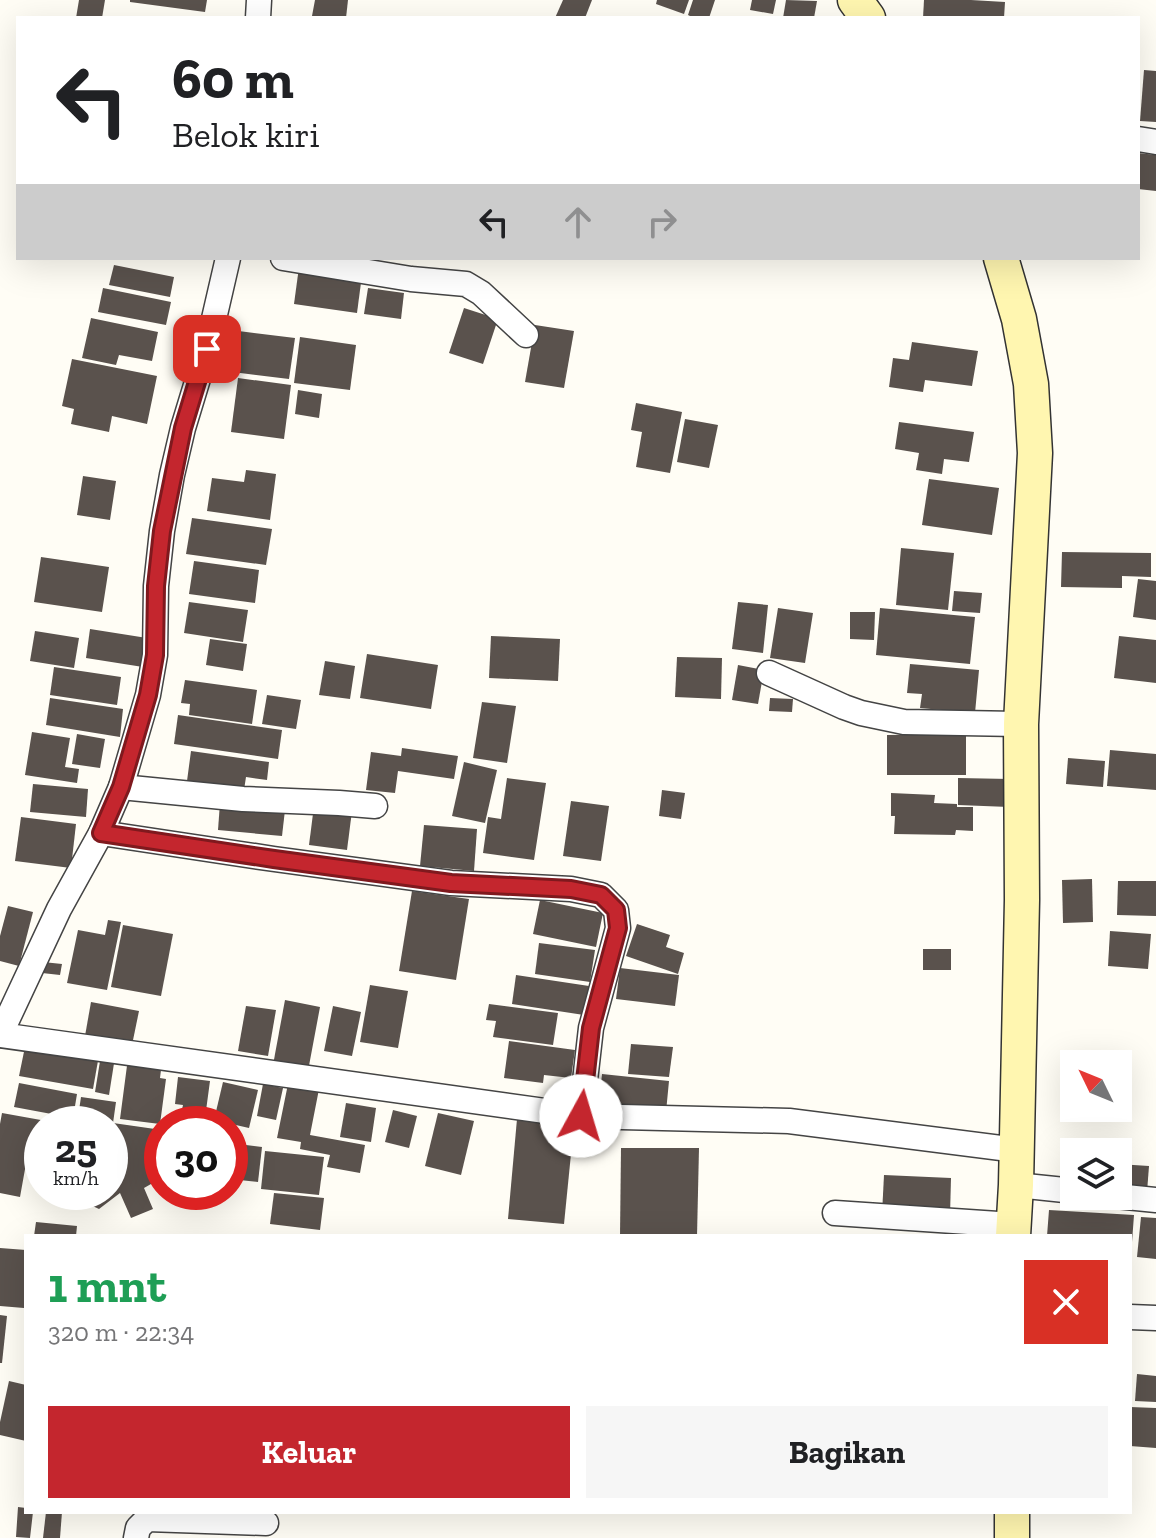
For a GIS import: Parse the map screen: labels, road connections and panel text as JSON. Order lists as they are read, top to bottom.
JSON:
{
  "north": "top left",
  "page": {
    "turn": ["60 m", "Belok kiri"],
    "speed": "25 km/h",
    "limit": "30",
    "heading": ["1 mnt", "320 m · 22:34"],
    "buttons": ["Keluar", "Bagikan"]
  }
}
